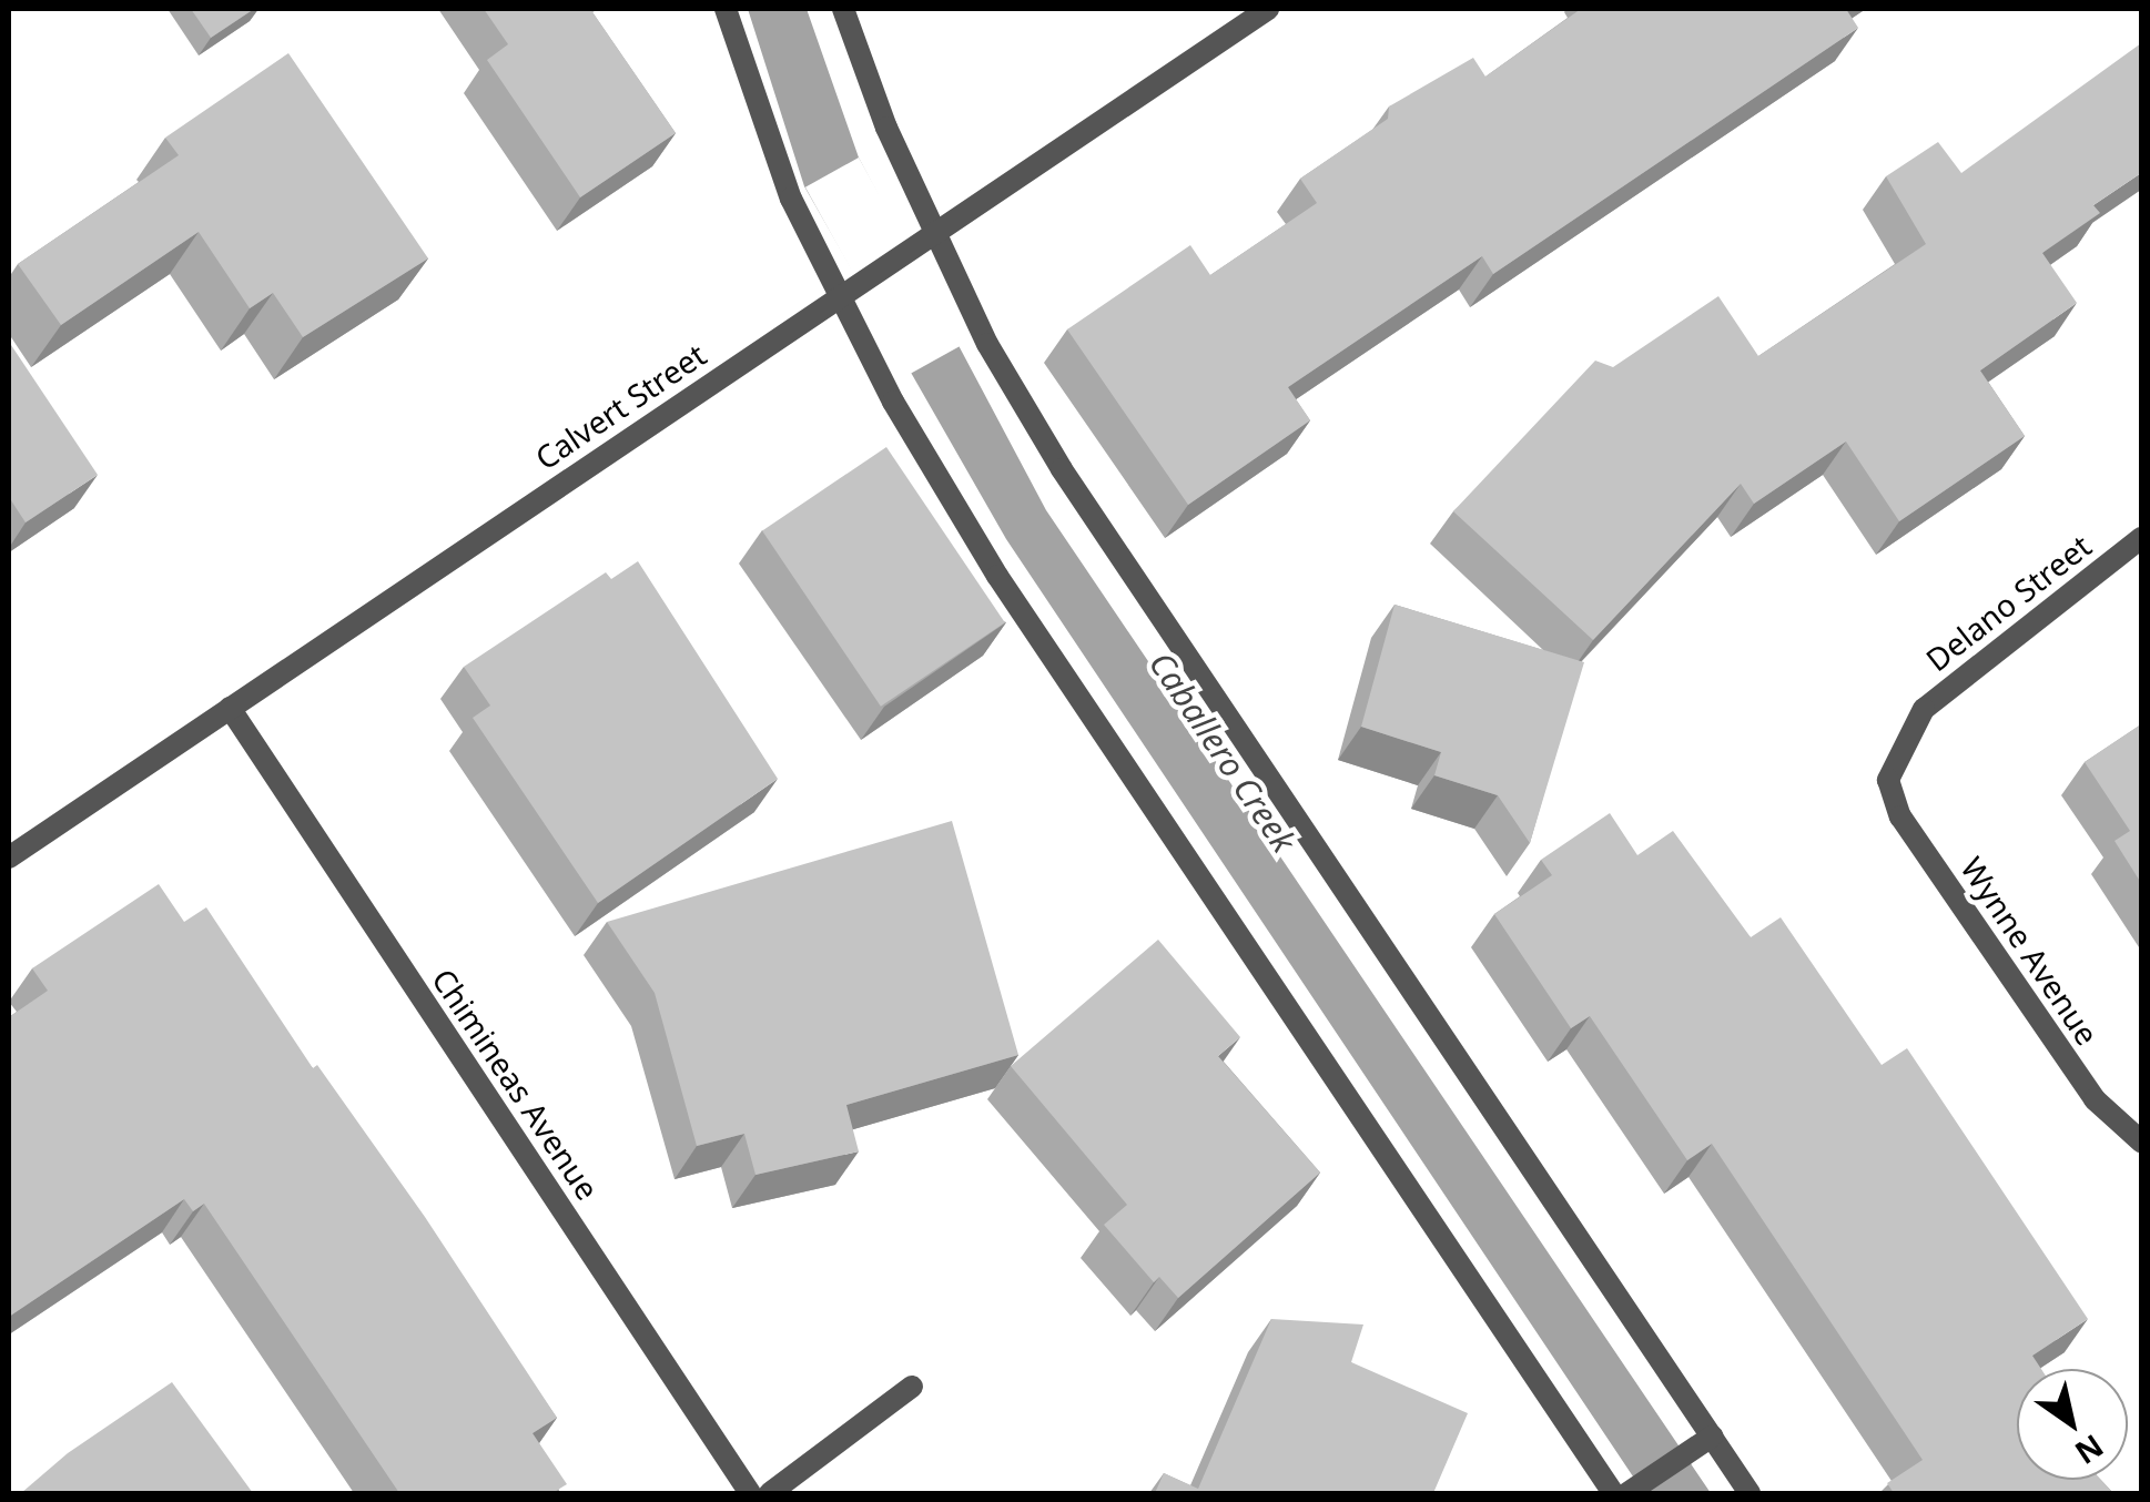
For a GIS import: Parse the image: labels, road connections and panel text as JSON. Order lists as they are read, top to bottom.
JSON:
{
  "streets": {
    "street": [
      "Calvert Street",
      "Delano Street",
      "Wynne Avenue",
      "Chimineas Avenue"
    ]
  },
  "crossings": [
    ["Calvert Street", "Chimineas Avenue"],
    ["Delano Street", "Wynne Avenue"]
  ],
  "water": ["Caballero Creek"],
  "north": "bottom right"
}
